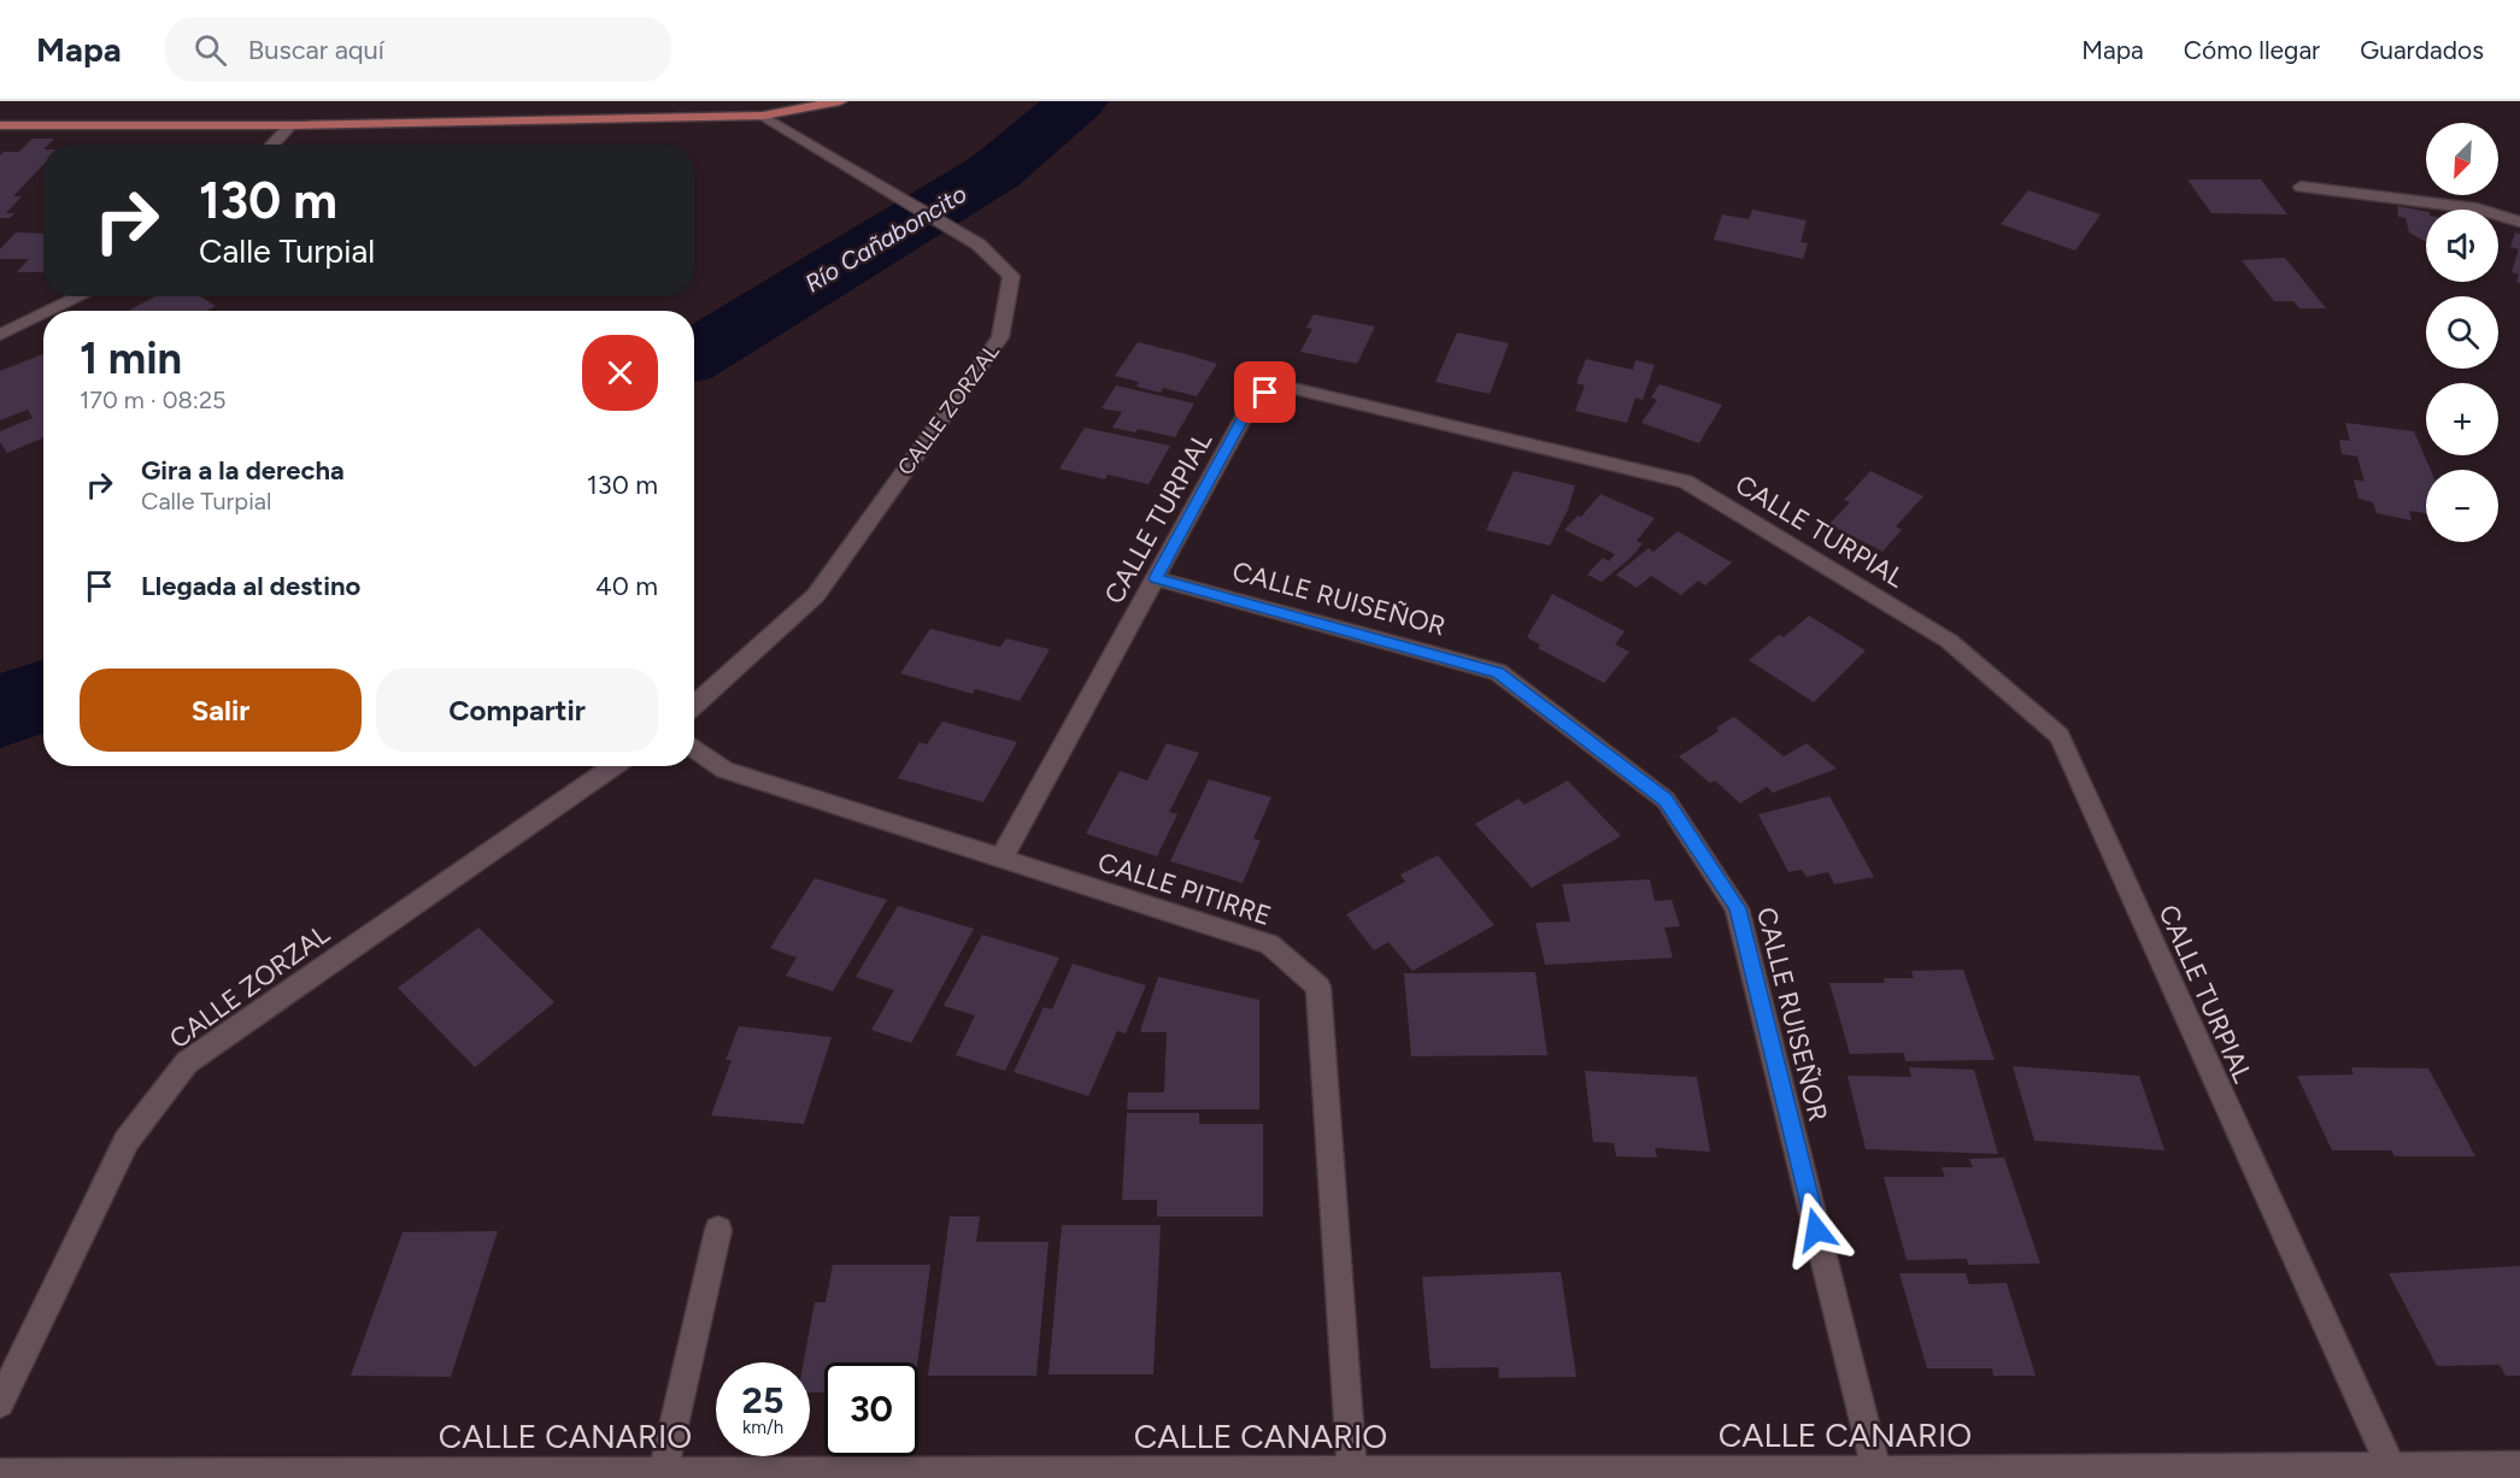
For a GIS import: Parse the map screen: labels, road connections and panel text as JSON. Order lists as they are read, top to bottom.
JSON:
{
  "streets": {
    "street": [
      "CALLE ZORZAL",
      "CALLE TURPIAL",
      "CALLE RUISEÑOR",
      "CALLE PITIRRE",
      "CALLE CANARIO"
    ]
  },
  "crossings": [
    ["CALLE TURPIAL", "CALLE RUISEÑOR"],
    ["CALLE TURPIAL", "CALLE PITIRRE"],
    ["CALLE TURPIAL", "CALLE CANARIO"],
    ["CALLE RUISEÑOR", "CALLE CANARIO"],
    ["CALLE PITIRRE", "CALLE CANARIO"]
  ],
  "water": ["Río Cañaboncito"],
  "north": "bottom left",
  "page": {
    "header": "Mapa",
    "search": "Buscar aquí",
    "nav": ["Mapa", "Cómo llegar", "Guardados"],
    "map_buttons": ["+", "−"],
    "turn": ["130 m", "Calle Turpial"],
    "heading": ["1 min", "170 m · 08:25"],
    "list": [
      {
        "name": "Gira a la derecha",
        "note": "Calle Turpial",
        "value": "130 m"
      },
      {
        "name": "Llegada al destino",
        "value": "40 m"
      }
    ],
    "buttons": ["Salir", "Compartir"],
    "speed": "25 km/h",
    "limit": "30"
  }
}
